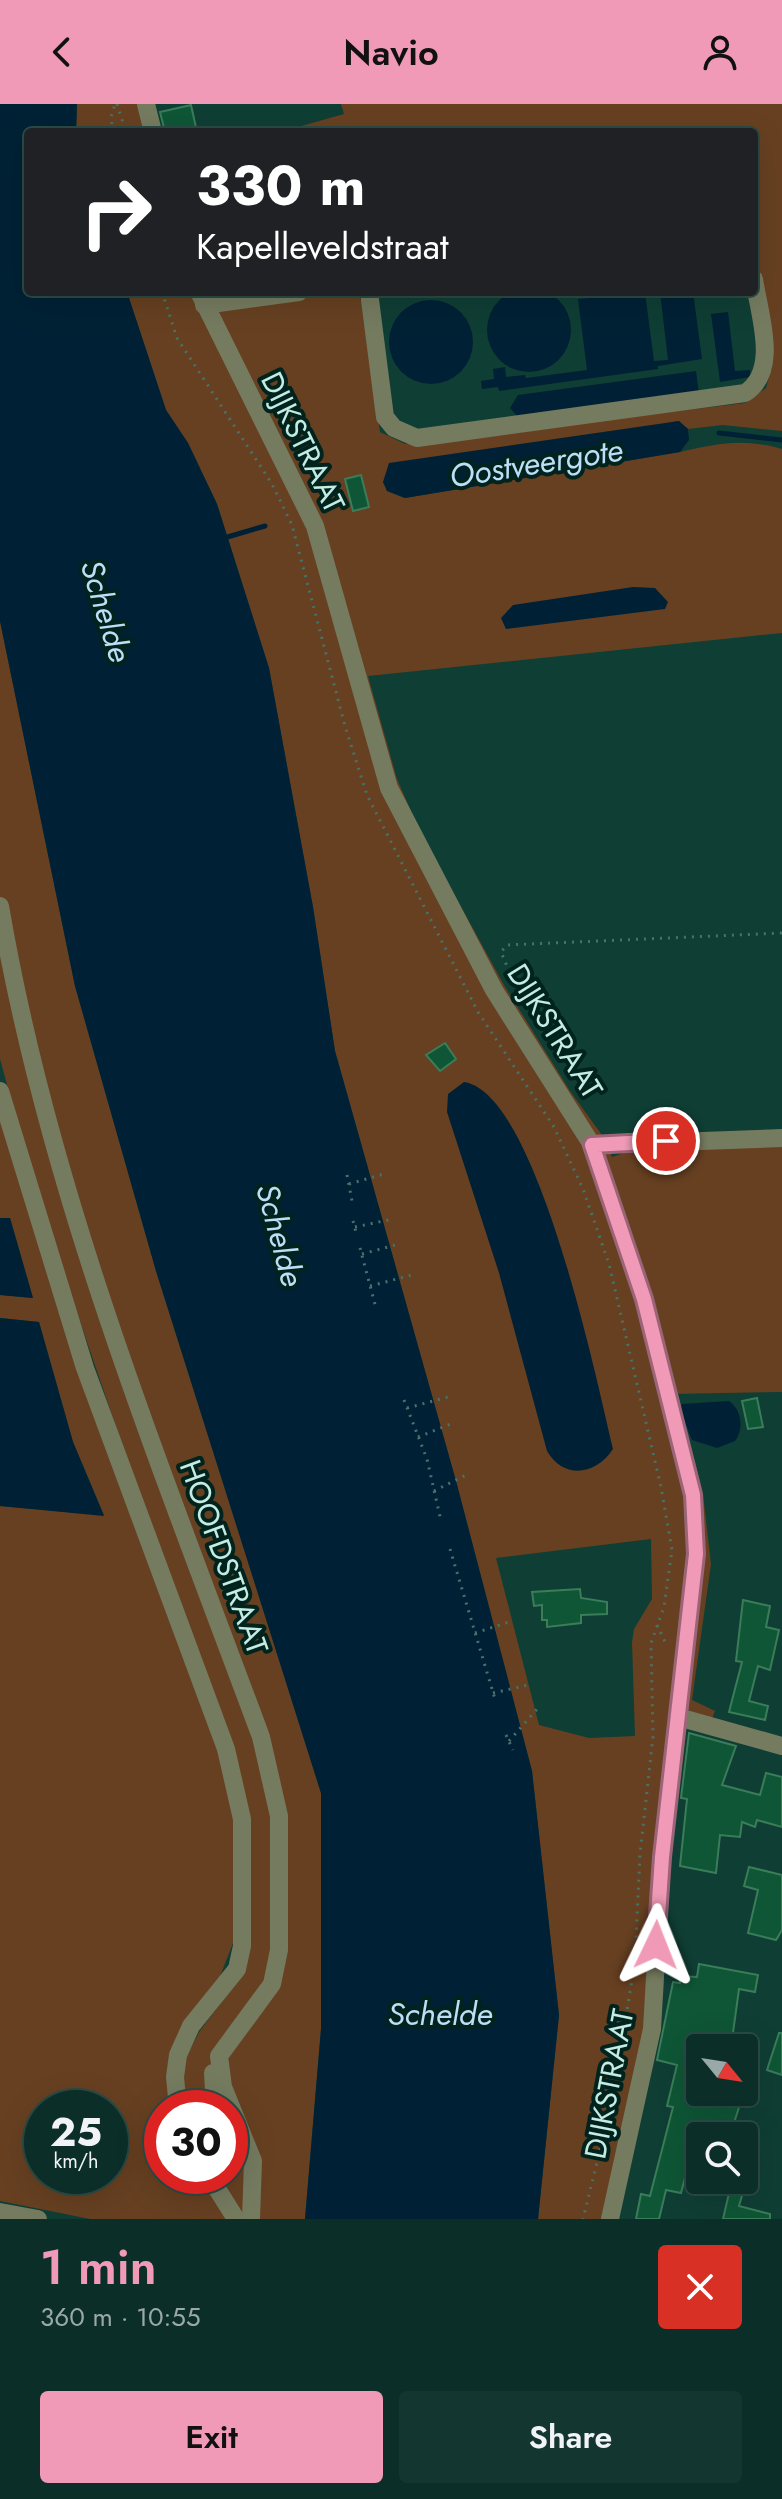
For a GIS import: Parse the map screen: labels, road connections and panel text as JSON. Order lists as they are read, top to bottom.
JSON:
{
  "streets": {
    "street": ["DIJKSTRAAT", "HOOFDSTRAAT"]
  },
  "water": ["Oostveergote", "Schelde"],
  "north": "bottom right",
  "page": {
    "header": "Navio",
    "turn": ["330 m", "Kapelleveldstraat"],
    "speed": "25 km/h",
    "limit": "30",
    "heading": ["1 min", "360 m · 10:55"],
    "buttons": ["Exit", "Share"]
  }
}
